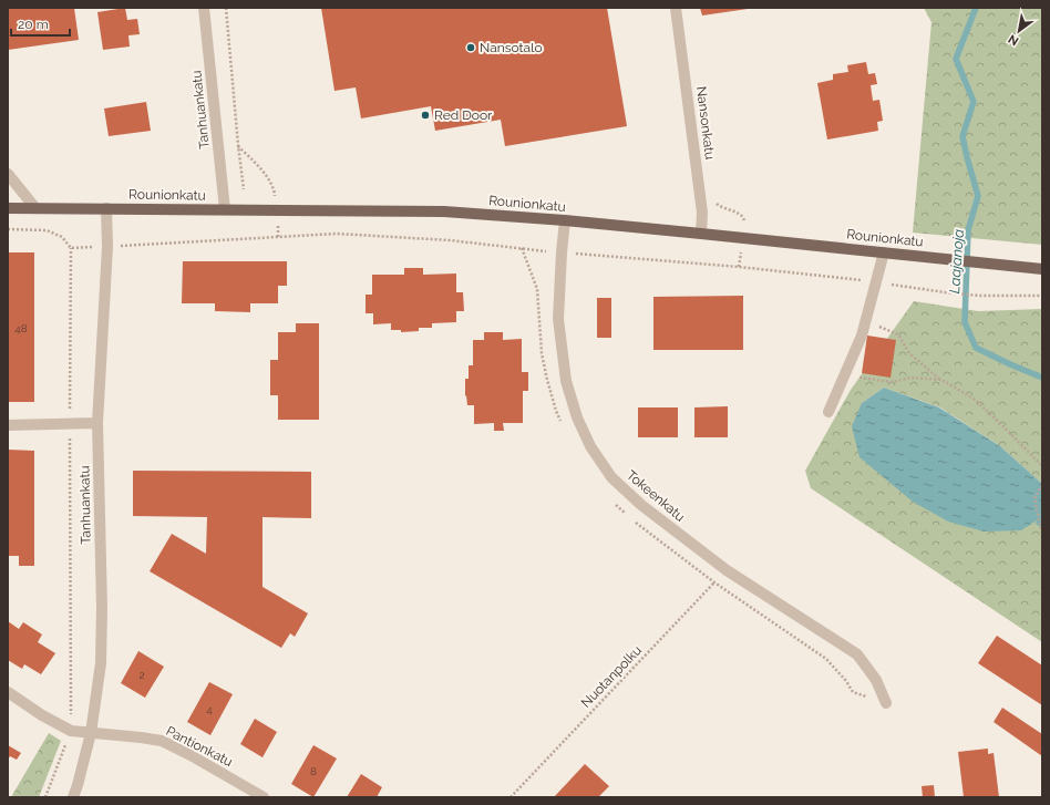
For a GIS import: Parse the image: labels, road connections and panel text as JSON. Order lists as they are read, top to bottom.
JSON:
{
  "streets": {
    "main road": ["Rounionkatu"],
    "street": [
      "Tanhuankatu",
      "Nansonkatu",
      "Tokeenkatu",
      "Pantionkatu"
    ],
    "path": ["Nuotanpolku"]
  },
  "crossings": [
    ["Tanhuankatu", "Rounionkatu"],
    ["Tanhuankatu", "Pantionkatu"],
    ["Nansonkatu", "Rounionkatu"],
    ["Rounionkatu", "Tokeenkatu"],
    ["Tokeenkatu", "Nuotanpolku"]
  ],
  "water": ["Laajanoja"],
  "places": ["Nansotalo", "Red Door"],
  "house_numbers": [
    "48",
    "2",
    "4",
    "8"
  ],
  "scale_bar": "20 m",
  "north": "bottom left"
}
